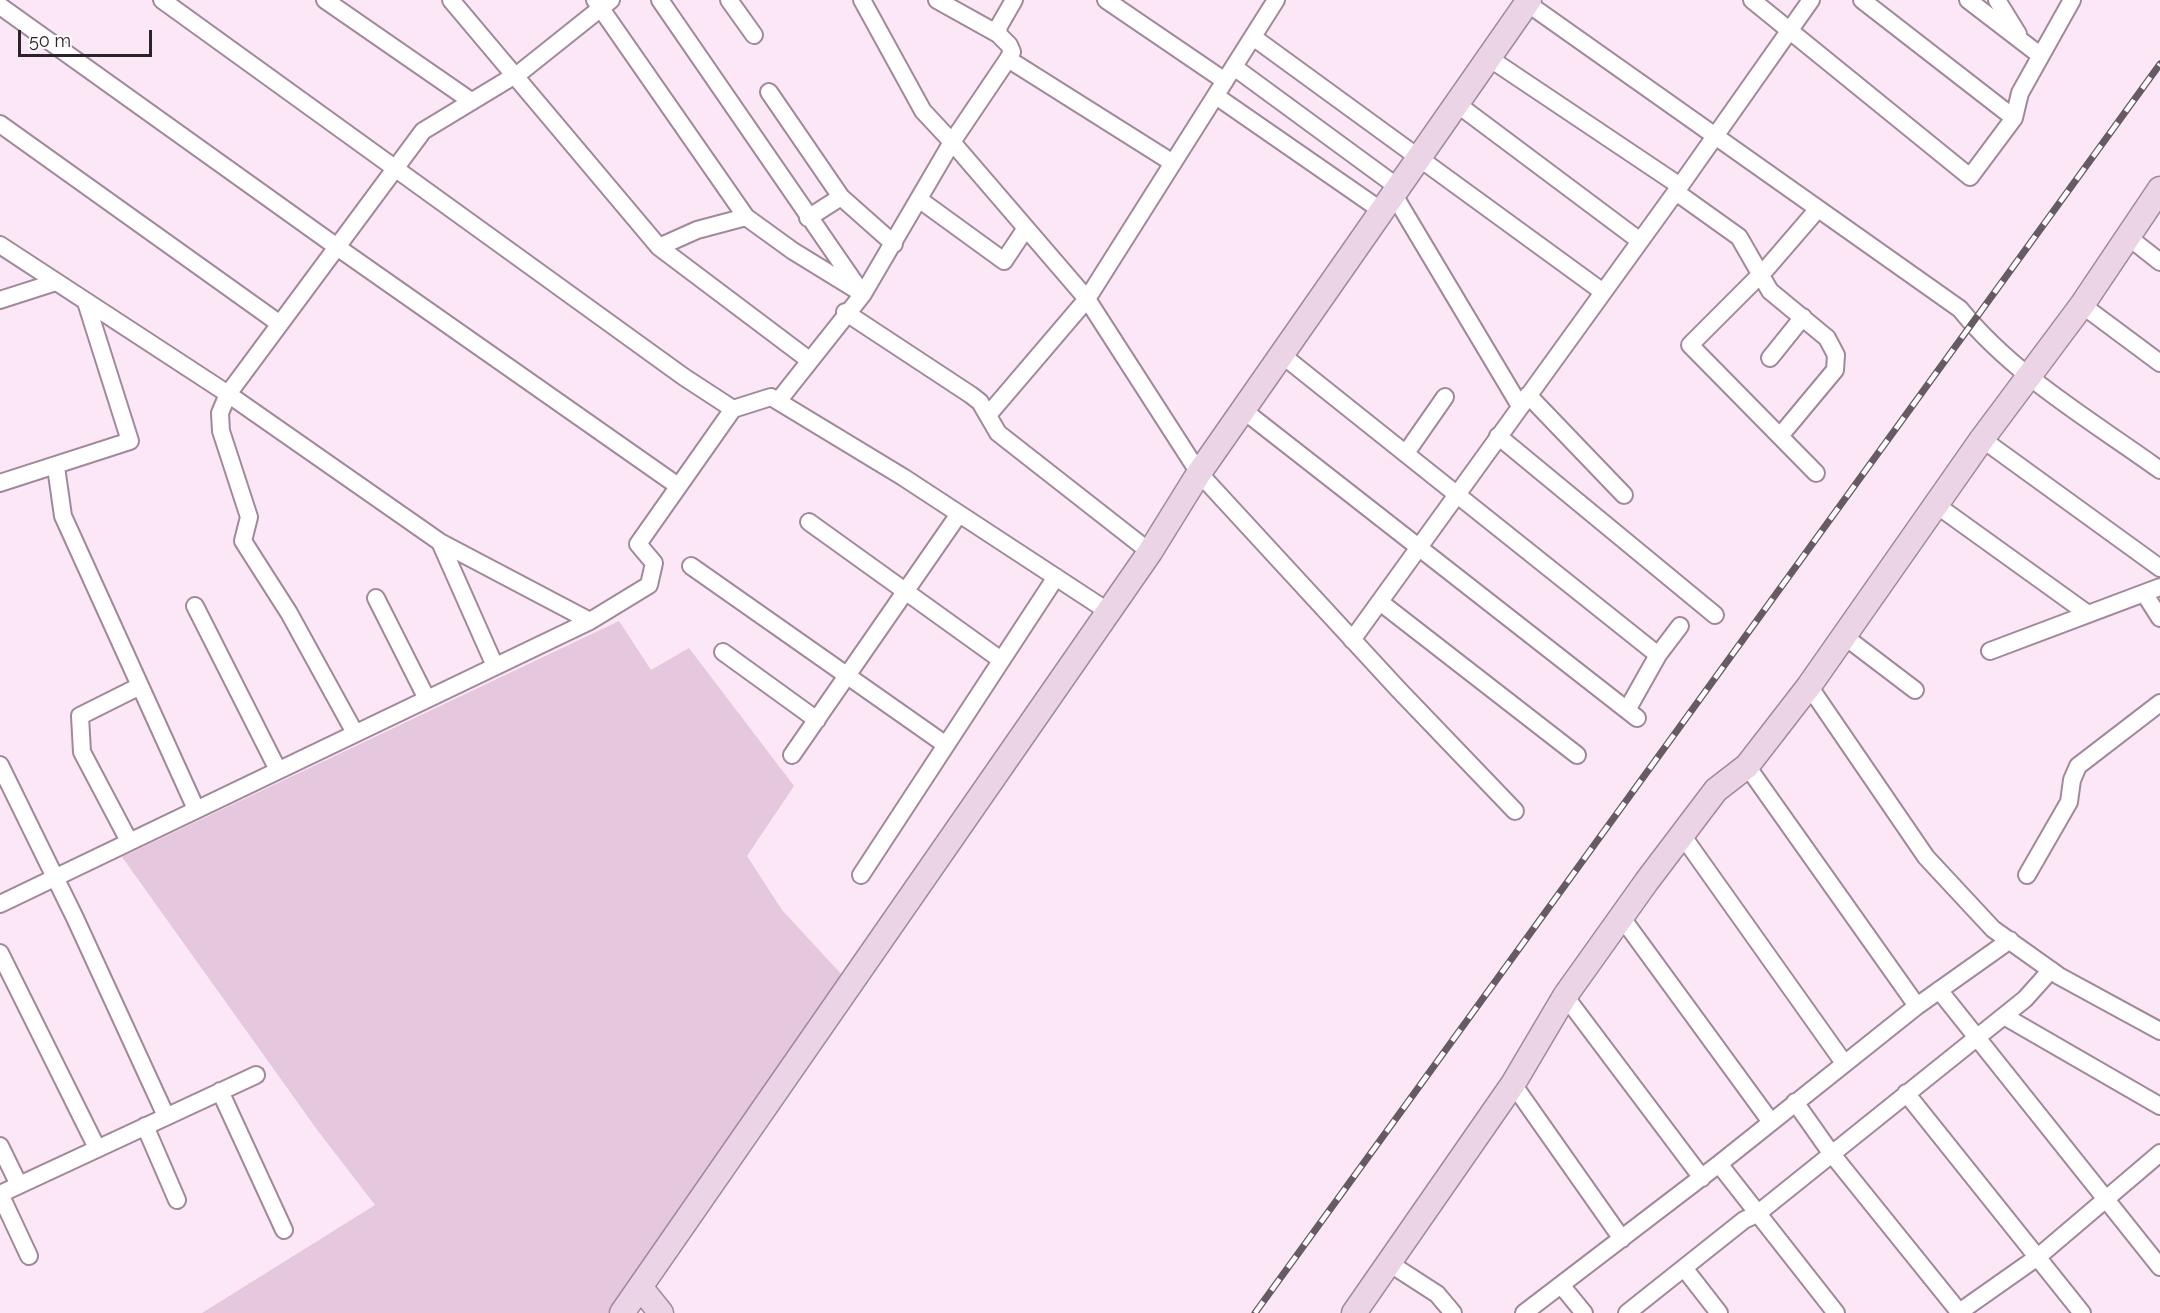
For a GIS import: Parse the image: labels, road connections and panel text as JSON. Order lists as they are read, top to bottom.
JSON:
{
  "scale_bar": "50 m"
}
